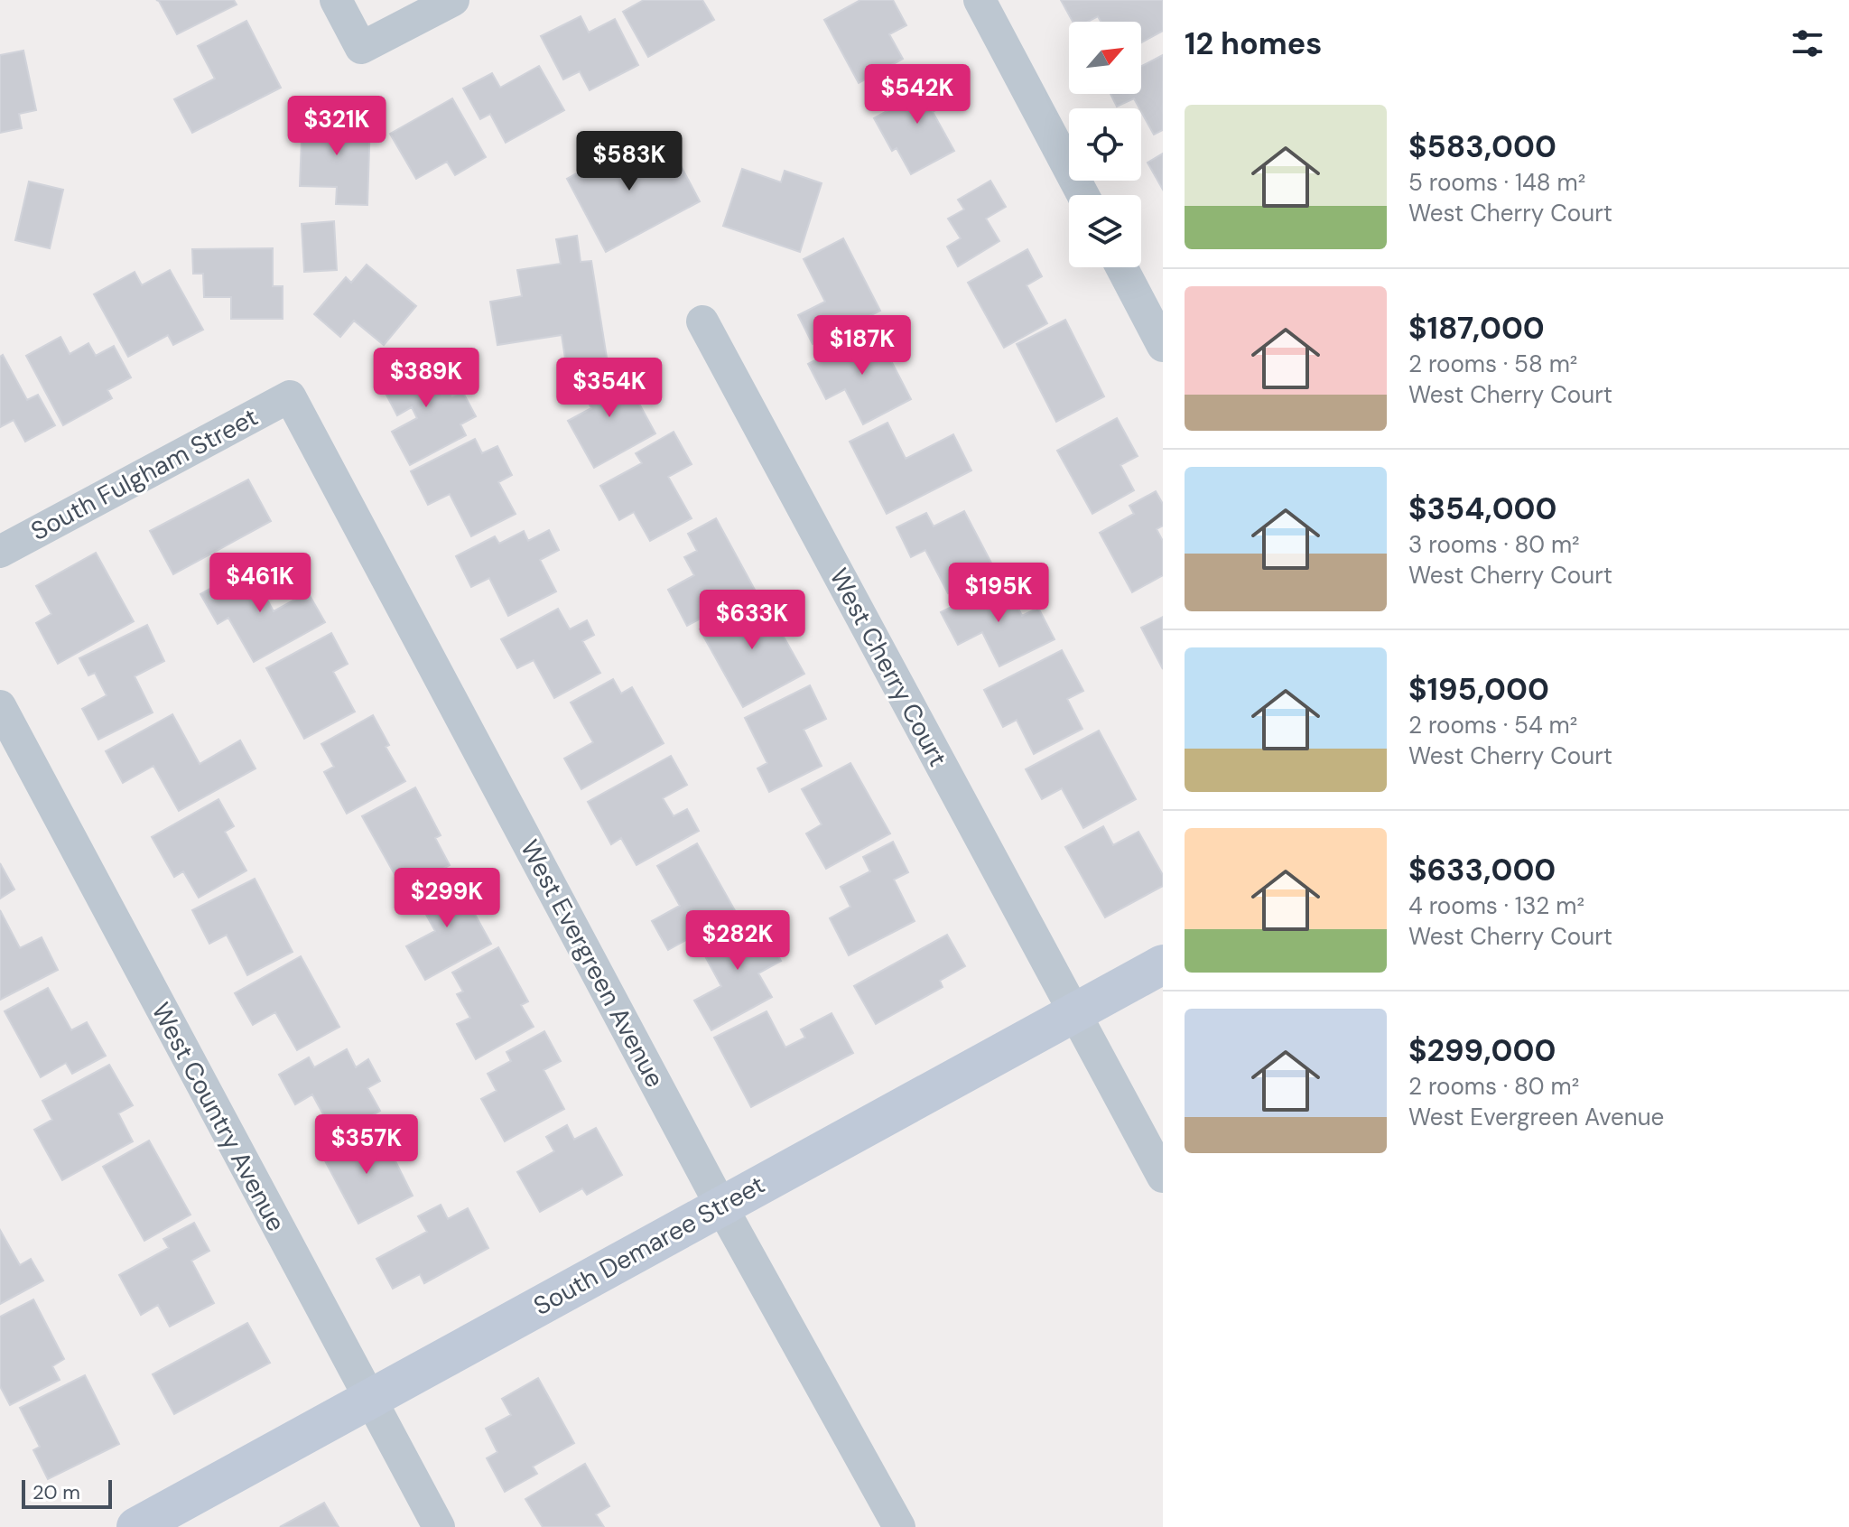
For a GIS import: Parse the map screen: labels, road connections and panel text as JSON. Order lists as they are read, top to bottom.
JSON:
{
  "streets": {
    "main road": ["South Demaree Street"],
    "street": [
      "South Fulgham Street",
      "West Cherry Court",
      "West Evergreen Avenue",
      "West Country Avenue"
    ]
  },
  "crossings": [
    ["South Fulgham Street", "West Evergreen Avenue"],
    ["West Cherry Court", "South Demaree Street"],
    ["West Evergreen Avenue", "South Demaree Street"],
    ["West Country Avenue", "South Demaree Street"]
  ],
  "scale_bar": "20 m",
  "north": "top right",
  "page": {
    "heading": "12 homes",
    "price": [
      "$542K",
      "$321K",
      "$583K",
      "$187K",
      "$389K",
      "$354K",
      "$461K",
      "$195K",
      "$633K",
      "$299K",
      "$282K",
      "$357K"
    ],
    "list": [
      {
        "name": "$583,000",
        "note": "5 rooms · 148 m² · West Cherry Court"
      },
      {
        "name": "$187,000",
        "note": "2 rooms · 58 m² · West Cherry Court"
      },
      {
        "name": "$354,000",
        "note": "3 rooms · 80 m² · West Cherry Court"
      },
      {
        "name": "$195,000",
        "note": "2 rooms · 54 m² · West Cherry Court"
      },
      {
        "name": "$633,000",
        "note": "4 rooms · 132 m² · West Cherry Court"
      },
      {
        "name": "$299,000",
        "note": "2 rooms · 80 m² · West Evergreen Avenue"
      }
    ],
    "scale": "20 m"
  }
}
